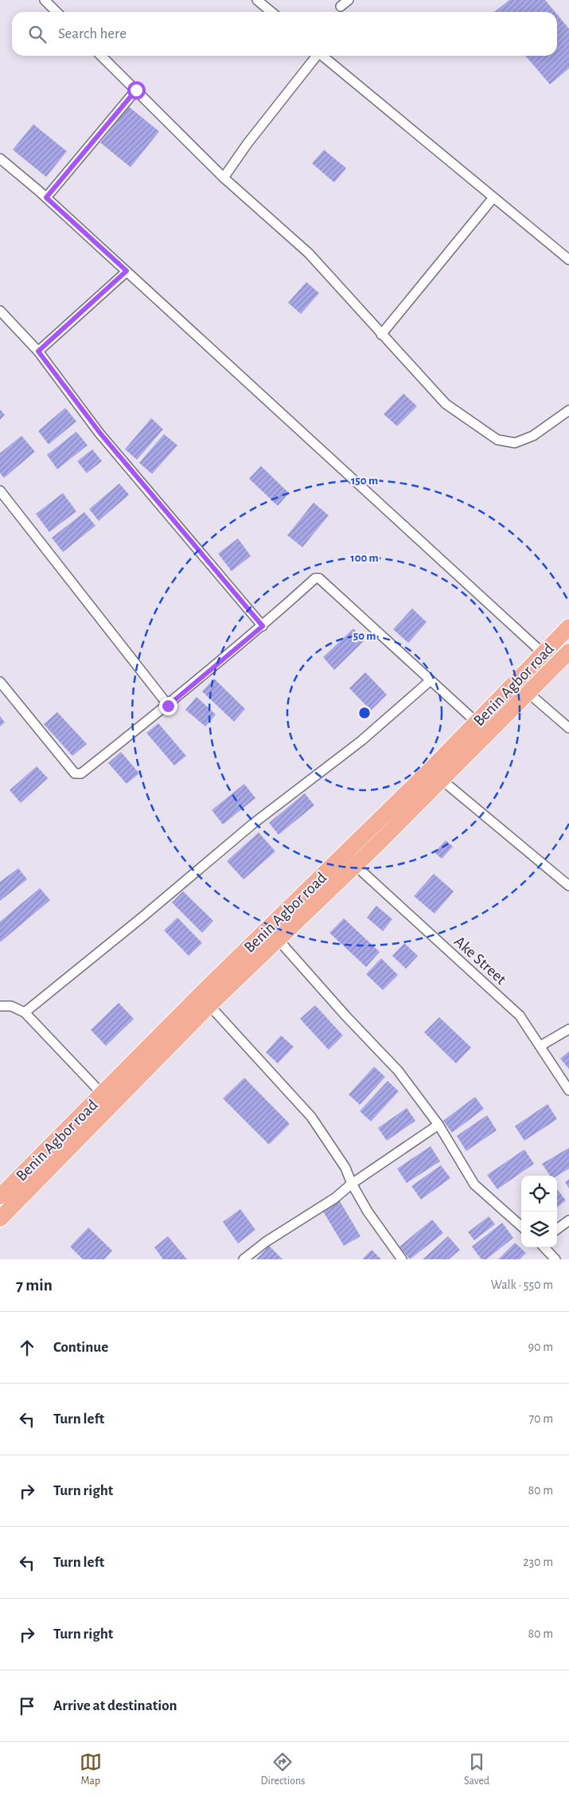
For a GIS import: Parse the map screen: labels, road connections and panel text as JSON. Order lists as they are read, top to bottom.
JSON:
{
  "streets": {
    "highway": ["Benin Agbor road"],
    "street": ["Ake Street"]
  },
  "crossings": [
    ["Benin Agbor road", "Ake Street"]
  ],
  "page": {
    "search": "Search here",
    "heading": ["7 min", "Walk · 550 m"],
    "list": [
      ["Continue", "90 m"],
      ["Turn left", "70 m"],
      ["Turn right", "80 m"],
      ["Turn left", "230 m"],
      ["Turn right", "80 m"],
      "Arrive at destination"
    ],
    "nav": ["Map", "Directions", "Saved"]
  },
  "rings": ["150 m", "100 m", "50 m"]
}
